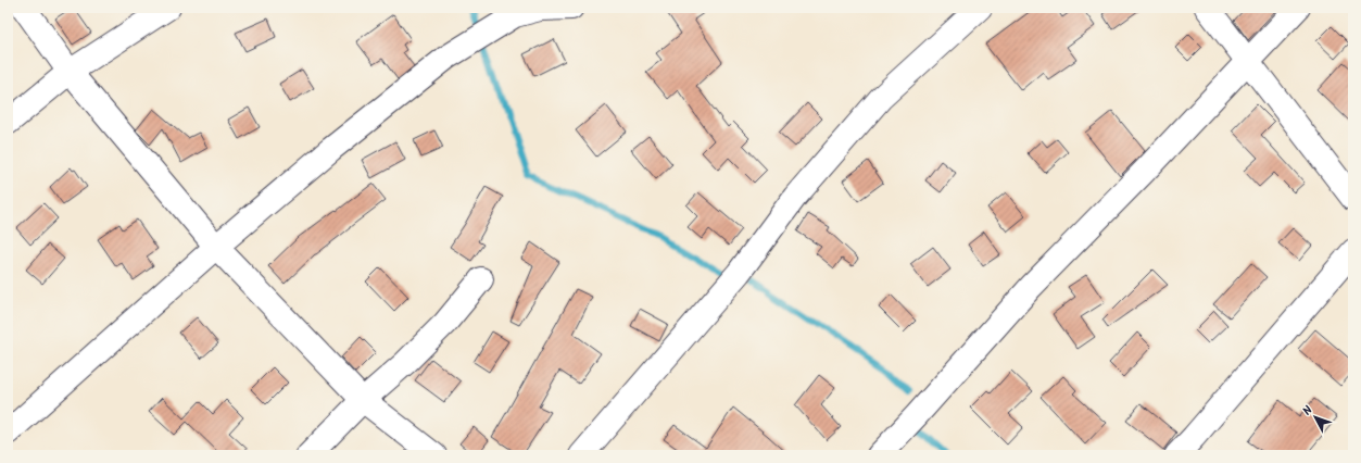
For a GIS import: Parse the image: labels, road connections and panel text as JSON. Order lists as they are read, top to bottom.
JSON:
{
  "north": "top left"
}
